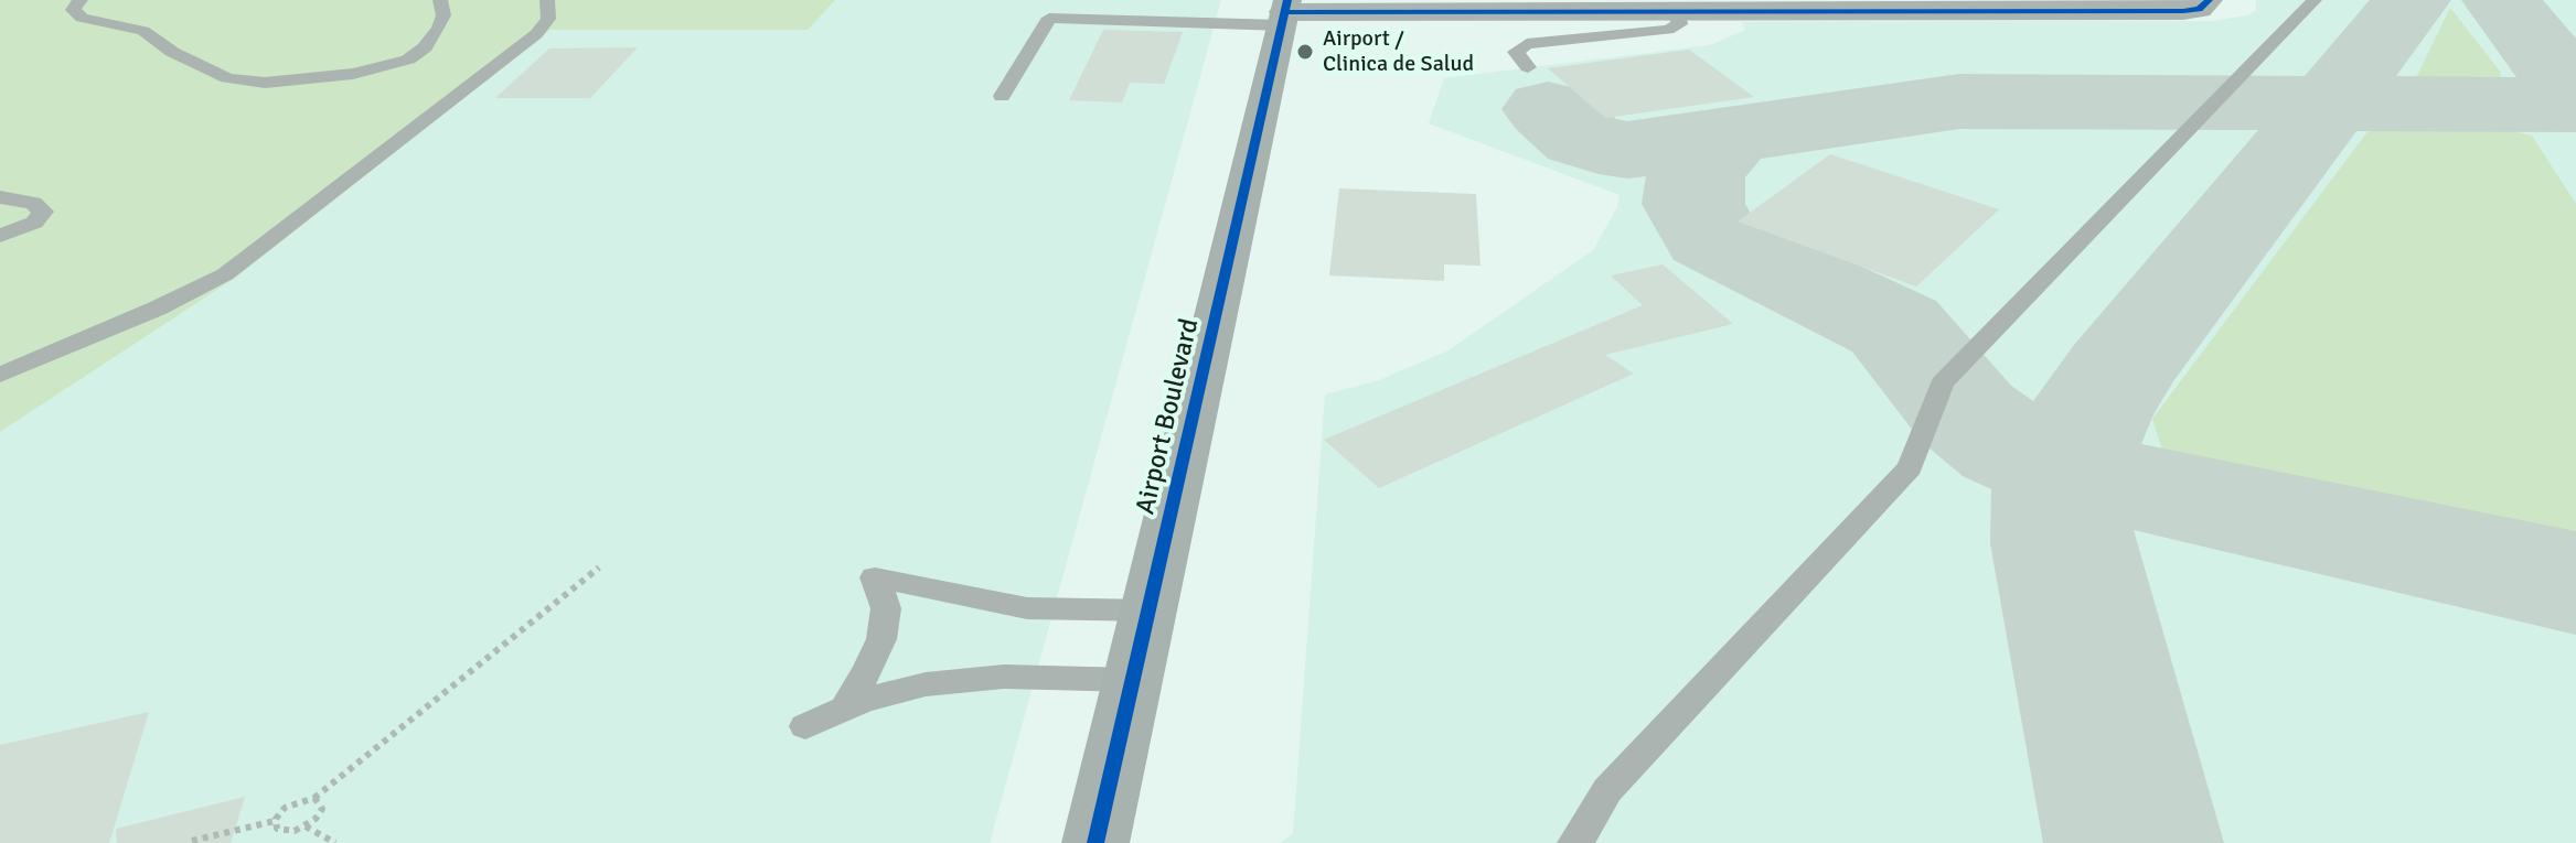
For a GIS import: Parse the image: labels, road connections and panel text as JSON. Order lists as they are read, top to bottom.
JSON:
{
  "streets": {
    "main road": ["Airport Boulevard"]
  },
  "places": ["Airport / Clinica de Salud"]
}
